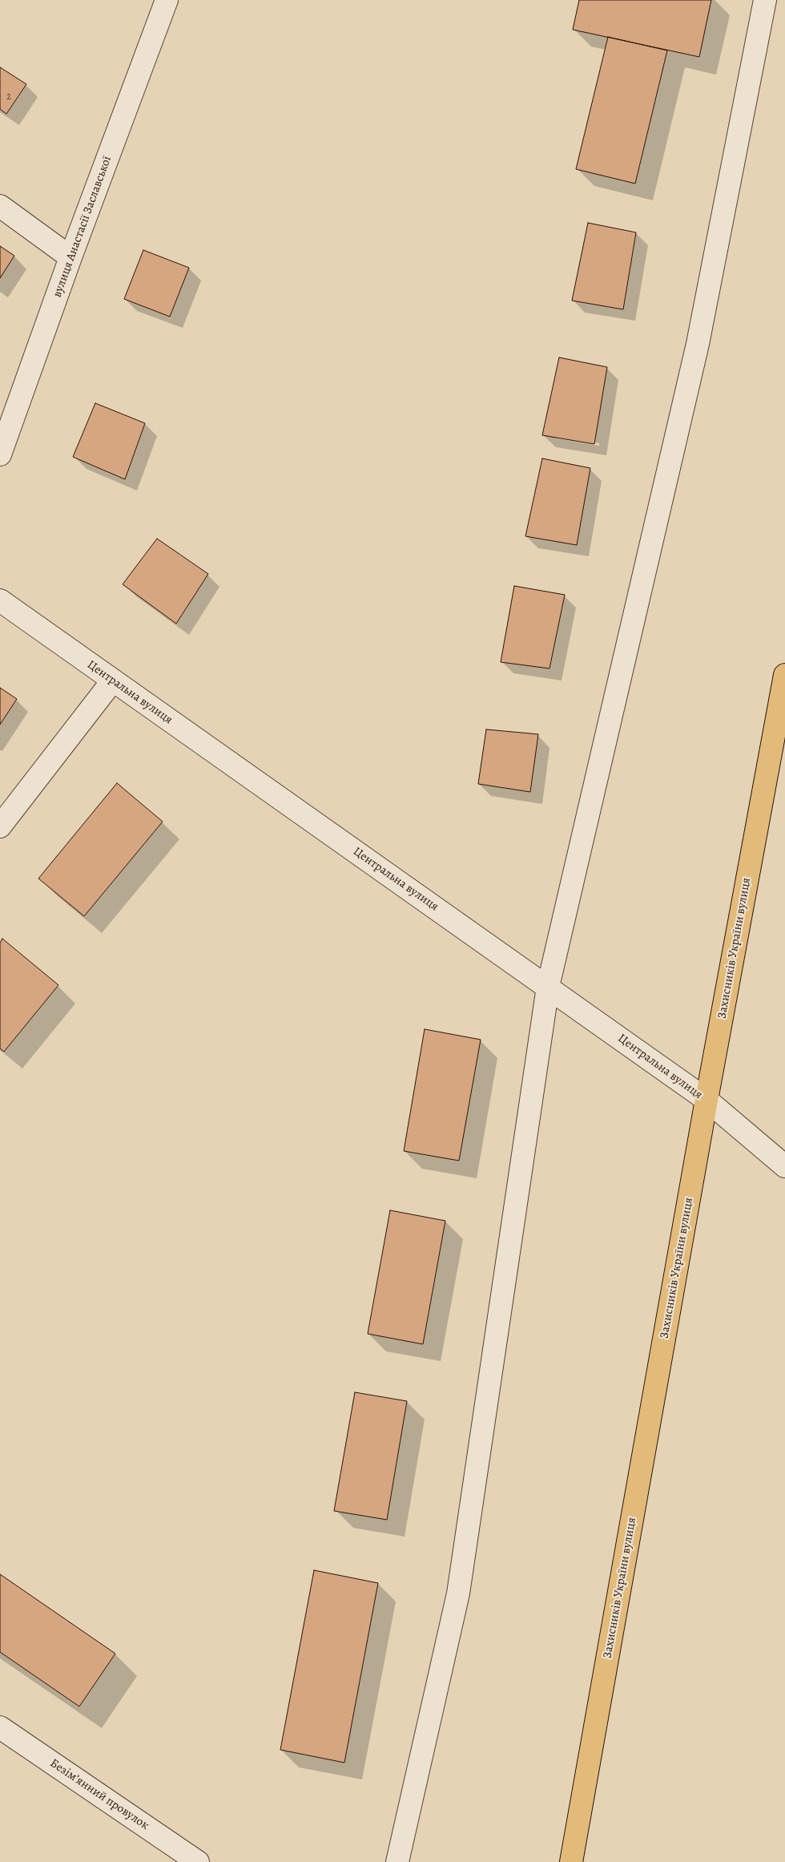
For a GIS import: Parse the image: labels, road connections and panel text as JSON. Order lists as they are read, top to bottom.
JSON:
{
  "streets": {
    "highway": ["Захисників України вулиця"],
    "street": ["вулиця Анастасії Заславської", "Центральна вулиця", "Безімʼянний провулок"]
  },
  "crossings": [
    ["Центральна вулиця", "Захисників України вулиця"]
  ],
  "house_numbers": ["2"]
}
